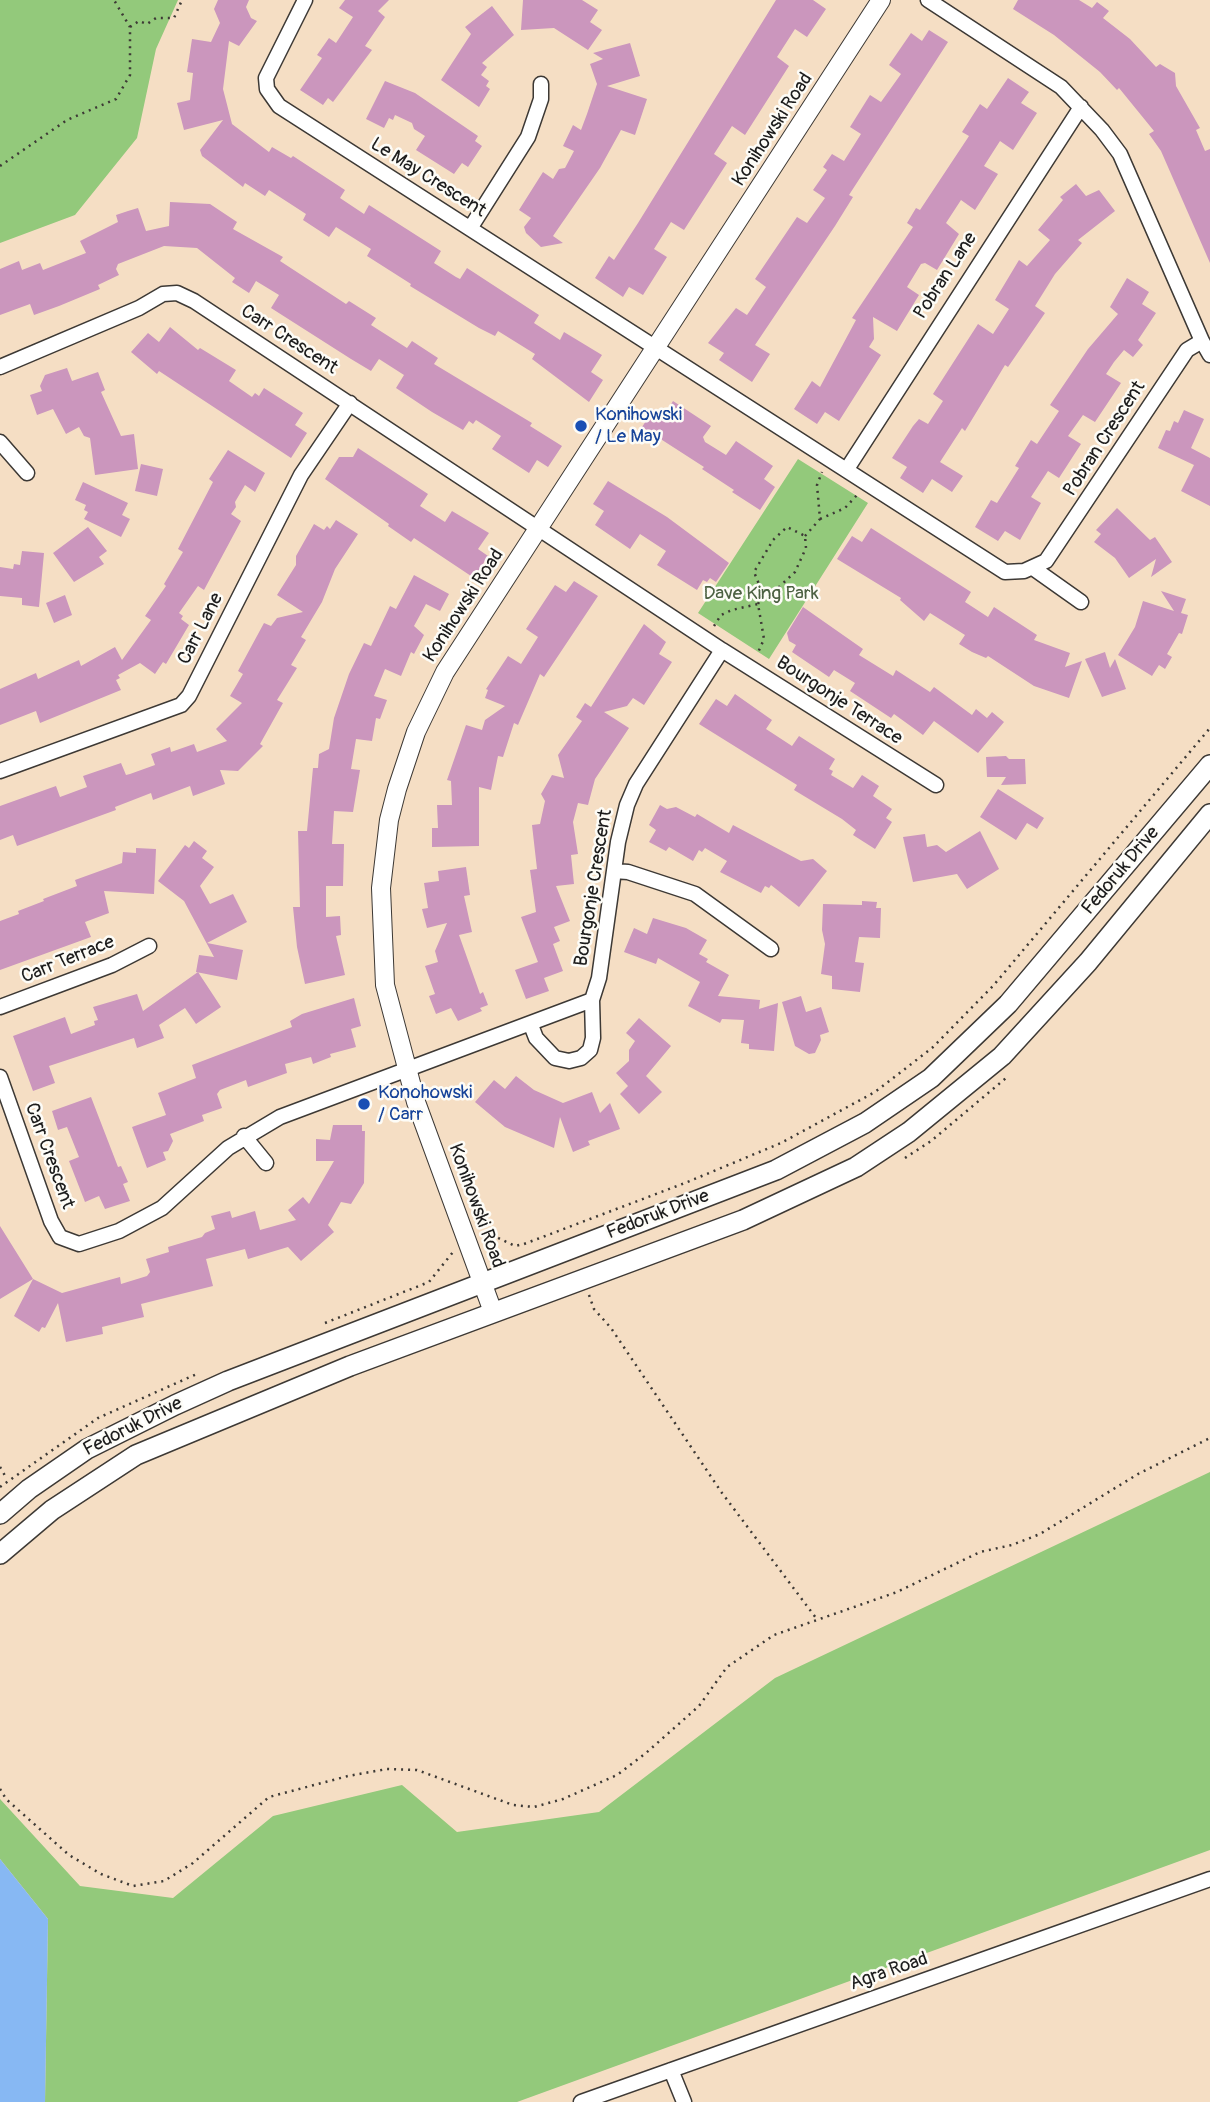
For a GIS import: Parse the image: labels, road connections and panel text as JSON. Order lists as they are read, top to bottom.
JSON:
{
  "streets": {
    "main road": ["Fedoruk Drive"],
    "street": [
      "Konihowski Road",
      "Le May Crescent",
      "Pobran Lane",
      "Carr Crescent",
      "Pobran Crescent",
      "Carr Lane",
      "Bourgonje Terrace",
      "Bourgonje Crescent",
      "Carr Terrace",
      "Agra Road"
    ]
  },
  "crossings": [
    ["Konihowski Road", "Le May Crescent"],
    ["Konihowski Road", "Carr Crescent"],
    ["Konihowski Road", "Fedoruk Drive"],
    ["Carr Crescent", "Carr Lane"],
    ["Bourgonje Terrace", "Bourgonje Crescent"]
  ],
  "parks": ["Dave King Park"],
  "places": ["Konihowski / Le May", "Konohowski / Carr"]
}
